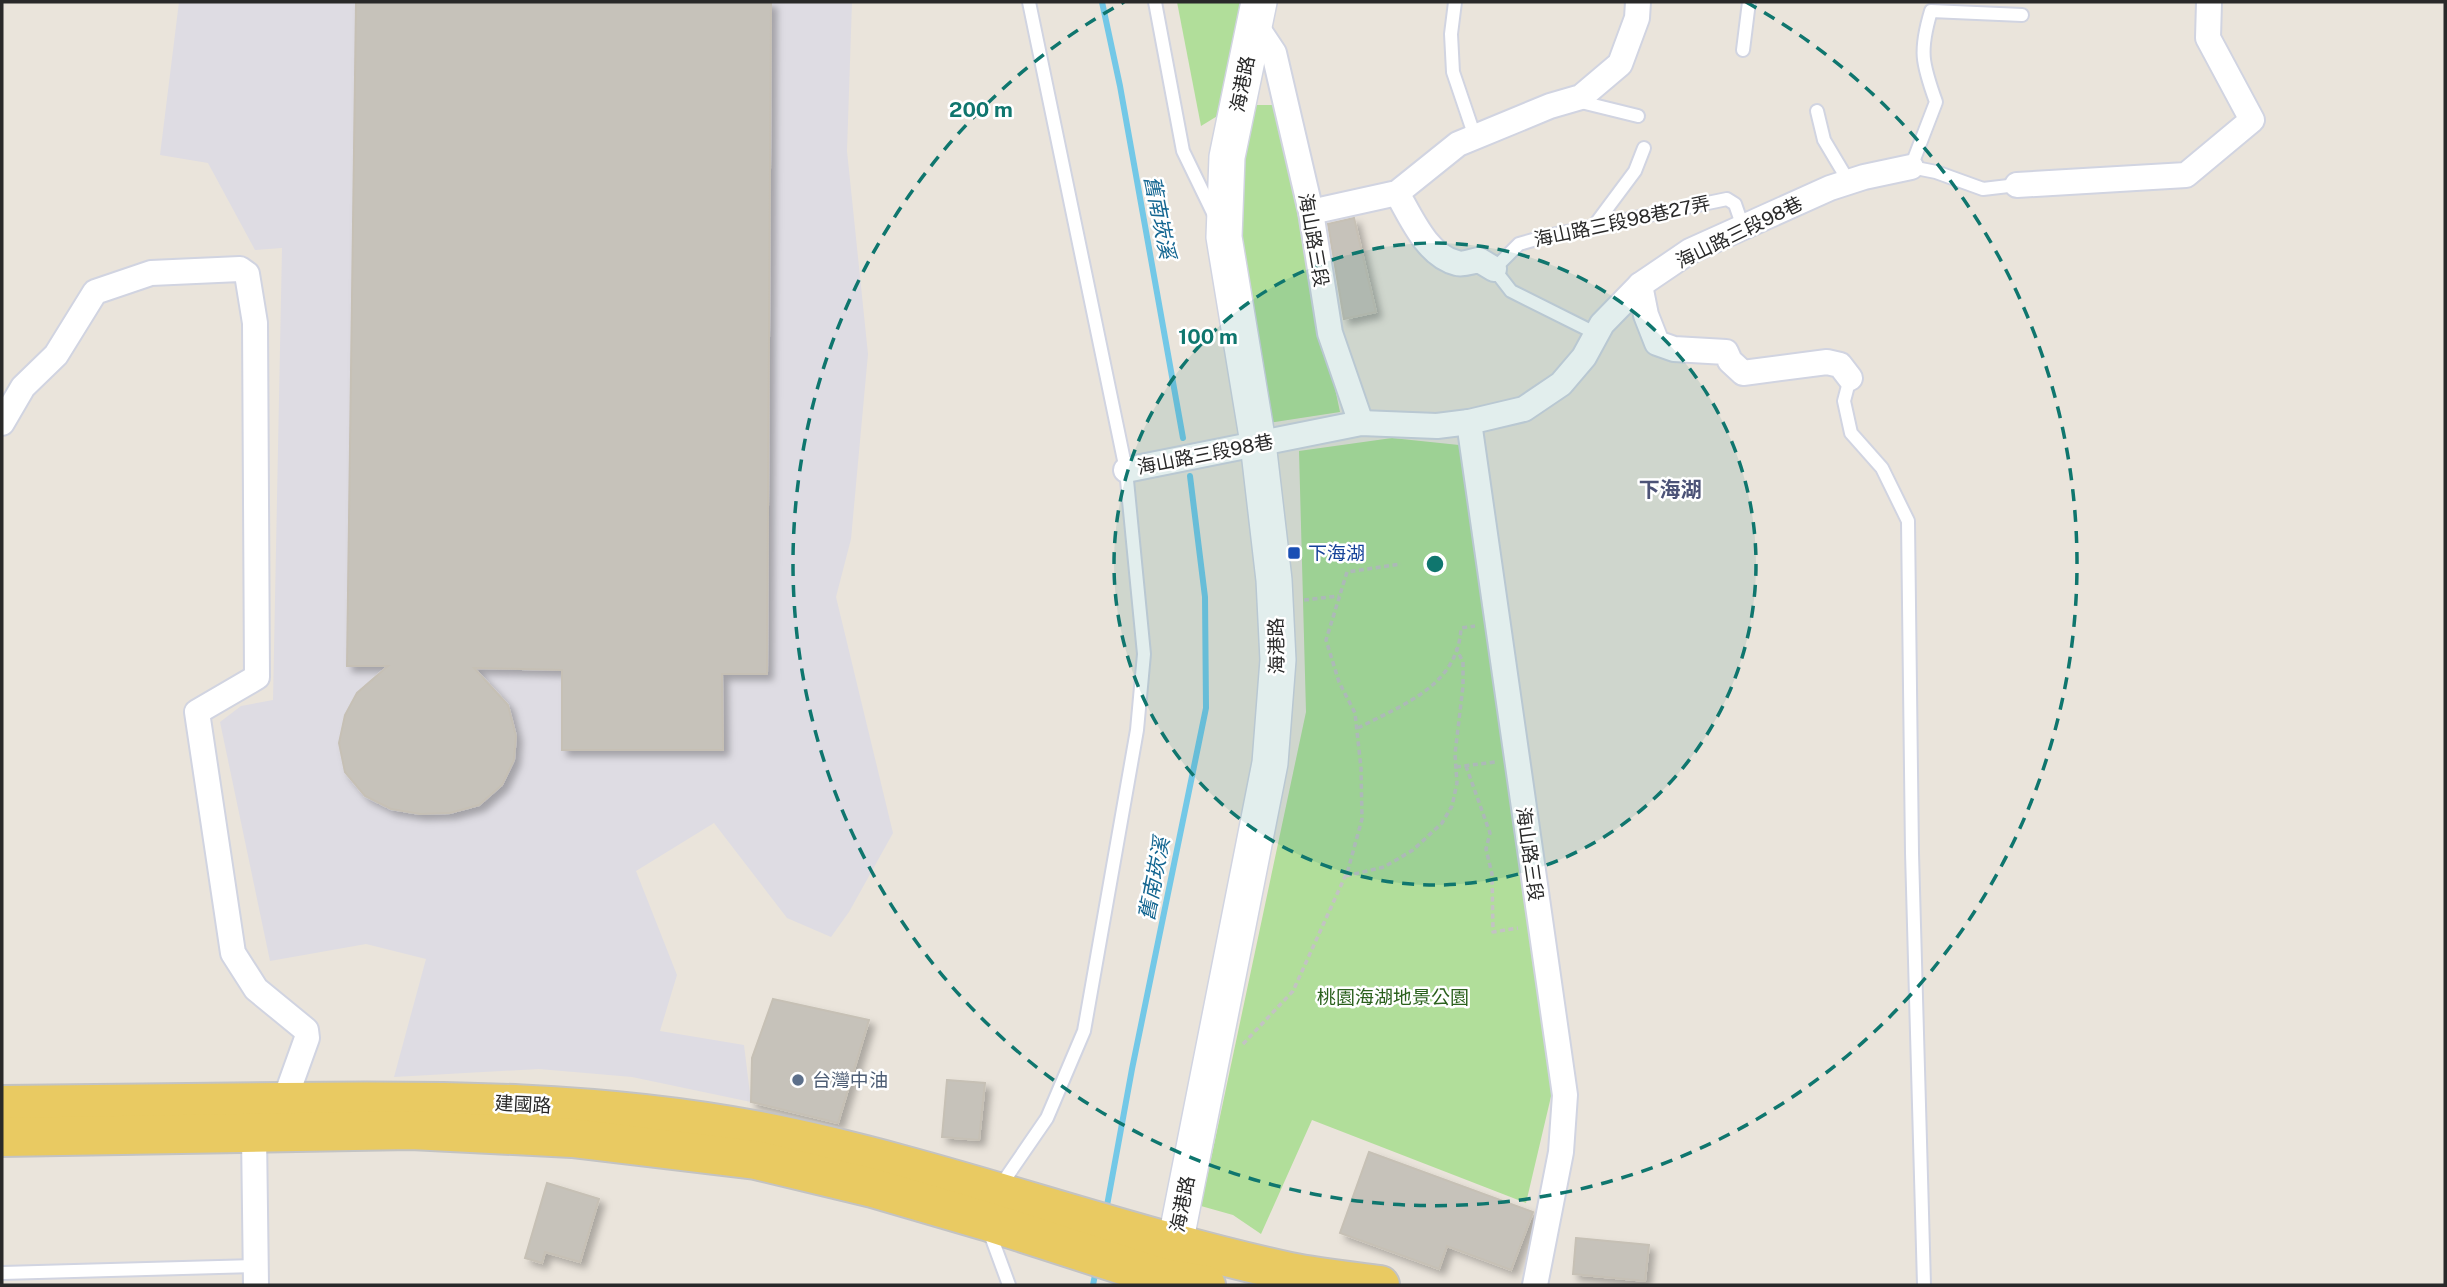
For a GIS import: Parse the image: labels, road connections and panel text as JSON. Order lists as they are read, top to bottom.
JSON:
{
  "streets": {
    "main road": ["建國路"],
    "street": ["海港路", "海山路三段98巷", "海山路三段"],
    "lane": ["海山路三段98巷27弄"]
  },
  "crossings": [
    ["海港路", "海山路三段98巷"],
    ["海港路", "海山路三段"],
    ["海港路", "建國路"],
    ["海山路三段98巷27弄", "海山路三段98巷"],
    ["海山路三段98巷", "海山路三段"]
  ],
  "districts": ["下海湖"],
  "water": ["舊南崁溪"],
  "parks": ["桃園海湖地景公園"],
  "places": {
    "transit": ["下海湖"],
    "other": ["台灣中油"]
  },
  "rings": ["200 m", "100 m"]
}
